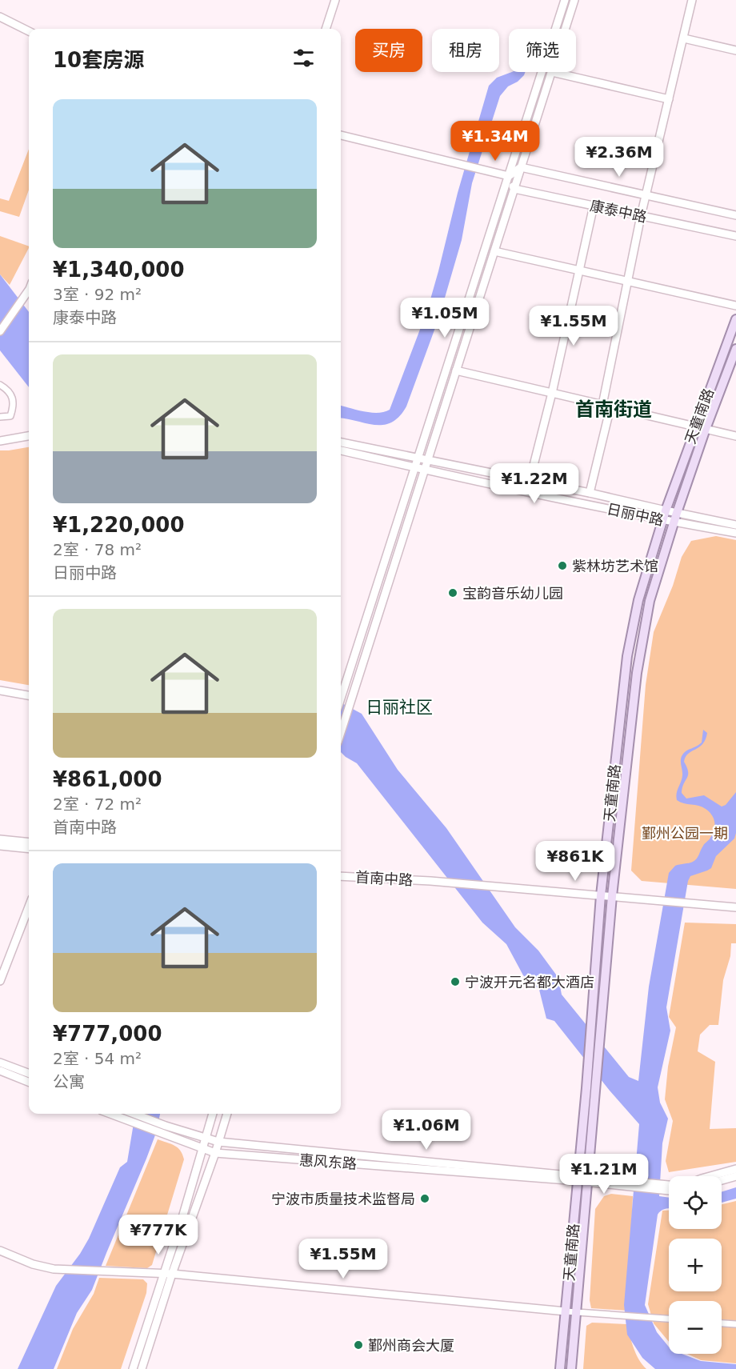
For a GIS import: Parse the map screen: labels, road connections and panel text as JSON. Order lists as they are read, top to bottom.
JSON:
{
  "streets": {
    "main road": ["天童南路"],
    "street": [
      "康泰中路",
      "日丽中路",
      "首南中路",
      "惠风东路"
    ]
  },
  "crossings": [
    ["天童南路", "日丽中路"],
    ["天童南路", "首南中路"],
    ["天童南路", "惠风东路"]
  ],
  "districts": ["首南街道", "日丽社区"],
  "parks": ["鄞州公园一期"],
  "places": [
    "紫林坊艺术馆",
    "宝韵音乐幼儿园",
    "宁波开元名都大酒店",
    "宁波市质量技术监督局",
    "鄞州商会大厦"
  ],
  "page": {
    "chip": ["买房", "租房", "筛选"],
    "heading": "10套房源",
    "list": [
      {
        "name": "¥1,340,000",
        "note": "3室 · 92 m² · 康泰中路"
      },
      {
        "name": "¥1,220,000",
        "note": "2室 · 78 m² · 日丽中路"
      },
      {
        "name": "¥861,000",
        "note": "2室 · 72 m² · 首南中路"
      },
      {
        "name": "¥777,000",
        "note": "2室 · 54 m² · 公寓"
      }
    ],
    "price": [
      "¥1.34M",
      "¥2.36M",
      "¥1.05M",
      "¥1.55M",
      "¥1.22M",
      "¥861K",
      "¥1.06M",
      "¥1.21M",
      "¥777K",
      "¥1.55M"
    ],
    "map_buttons": ["+", "−"]
  }
}
